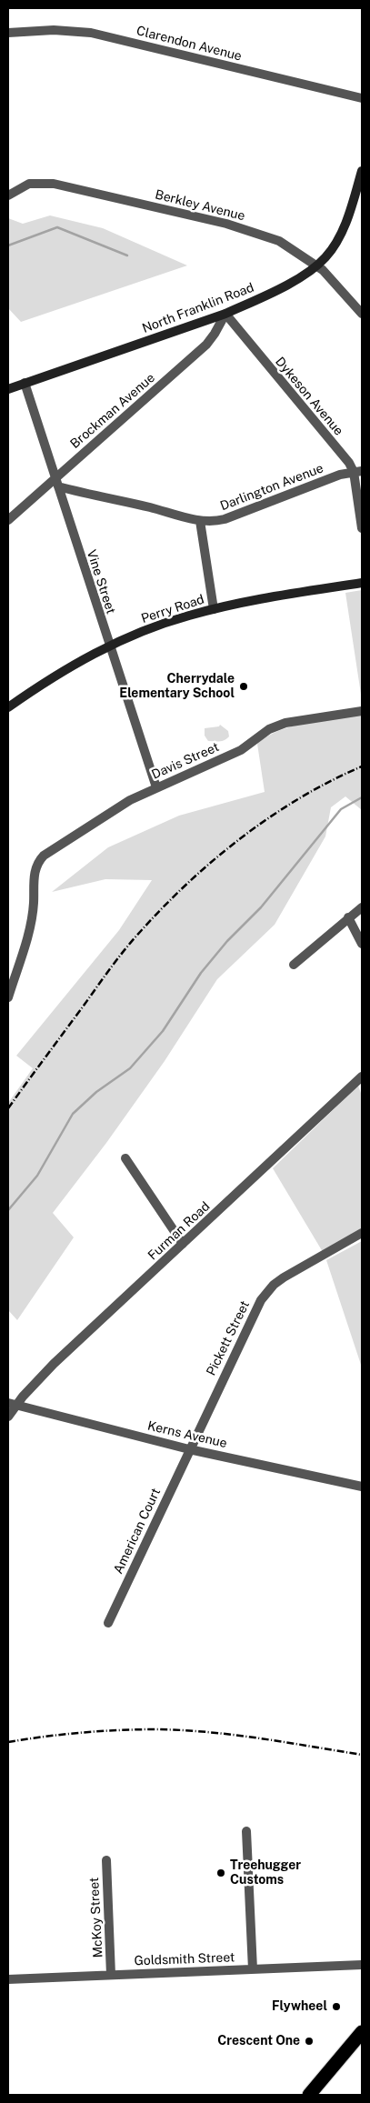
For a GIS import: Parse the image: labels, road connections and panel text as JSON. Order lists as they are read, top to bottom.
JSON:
{
  "streets": {
    "street": [
      "Clarendon Avenue",
      "Berkley Avenue",
      "North Franklin Road",
      "Dykeson Avenue",
      "Brockman Avenue",
      "Darlington Avenue",
      "Vine Street",
      "Perry Road",
      "Davis Street",
      "Furman Road",
      "Pickett Street",
      "Kerns Avenue",
      "American Court",
      "McKoy Street",
      "Goldsmith Street"
    ]
  },
  "crossings": [
    ["Berkley Avenue", "North Franklin Road"],
    ["North Franklin Road", "Dykeson Avenue"],
    ["North Franklin Road", "Brockman Avenue"],
    ["North Franklin Road", "Vine Street"],
    ["Dykeson Avenue", "Brockman Avenue"],
    ["Dykeson Avenue", "Darlington Avenue"],
    ["Brockman Avenue", "Darlington Avenue"],
    ["Brockman Avenue", "Vine Street"],
    ["Darlington Avenue", "Vine Street"],
    ["Vine Street", "Perry Road"],
    ["Vine Street", "Davis Street"],
    ["Furman Road", "Kerns Avenue"],
    ["Pickett Street", "Kerns Avenue"],
    ["Pickett Street", "American Court"],
    ["Kerns Avenue", "American Court"],
    ["McKoy Street", "Goldsmith Street"]
  ],
  "places": [
    "Cherrydale Elementary School",
    "Treehugger Customs",
    "Flywheel",
    "Crescent One"
  ]
}
